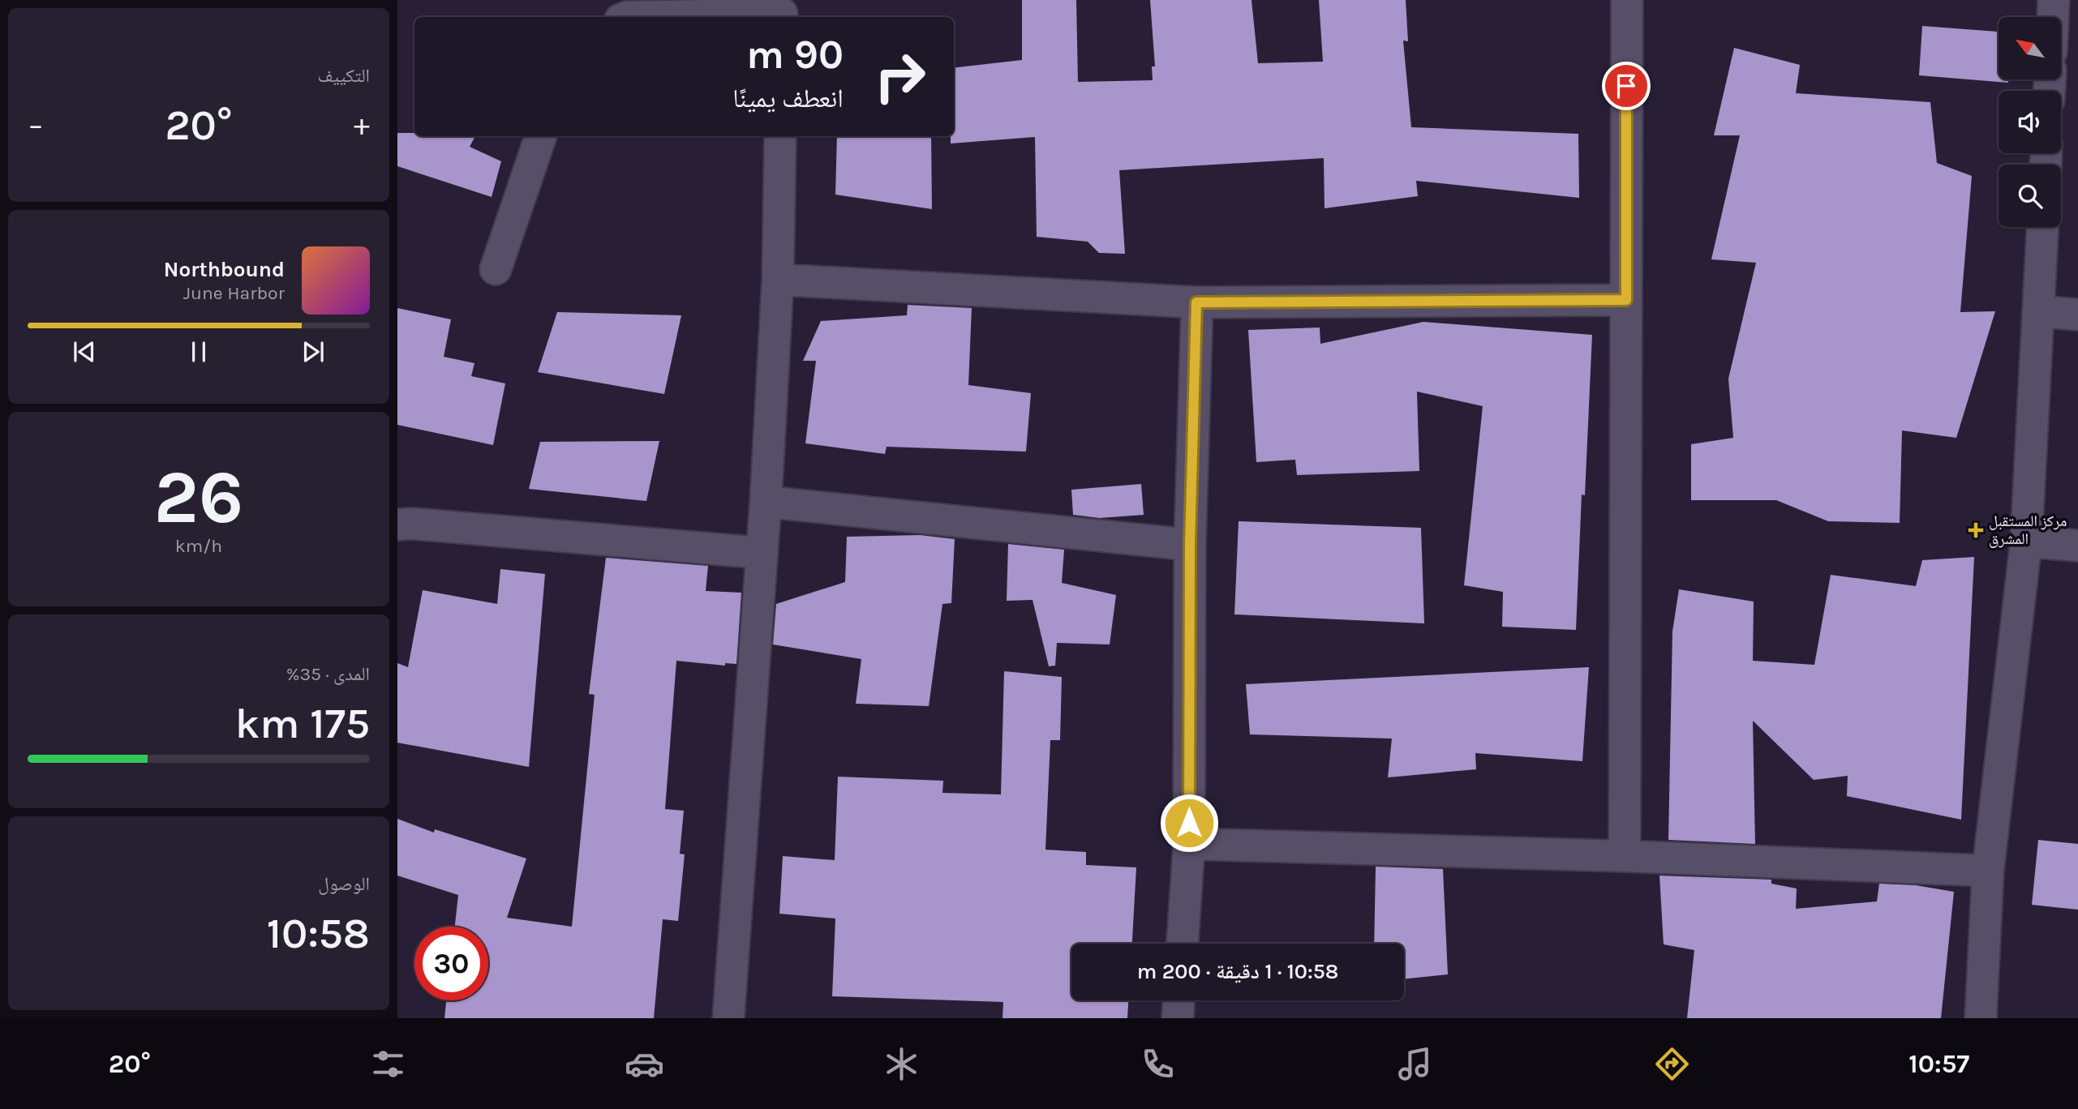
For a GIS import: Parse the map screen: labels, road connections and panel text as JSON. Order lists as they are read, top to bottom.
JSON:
{
  "places": {
    "health": ["مركز المستقبل المشرق"]
  },
  "north": "top left",
  "page": {
    "tile": [
      "التكييف",
      ["26", "km/h"],
      ["المدى · 35%", "175 km"],
      ["الوصول", "10:58"]
    ],
    "turn": ["90 m", "انعطف يمينًا"],
    "heat": ["−", "20°", "+"],
    "song": ["Northbound", "June Harbor"],
    "limit": "30",
    "trip": "10:58 · 1 دقيقة · 200 m",
    "tabs": ["10:57", "20°"]
  }
}
